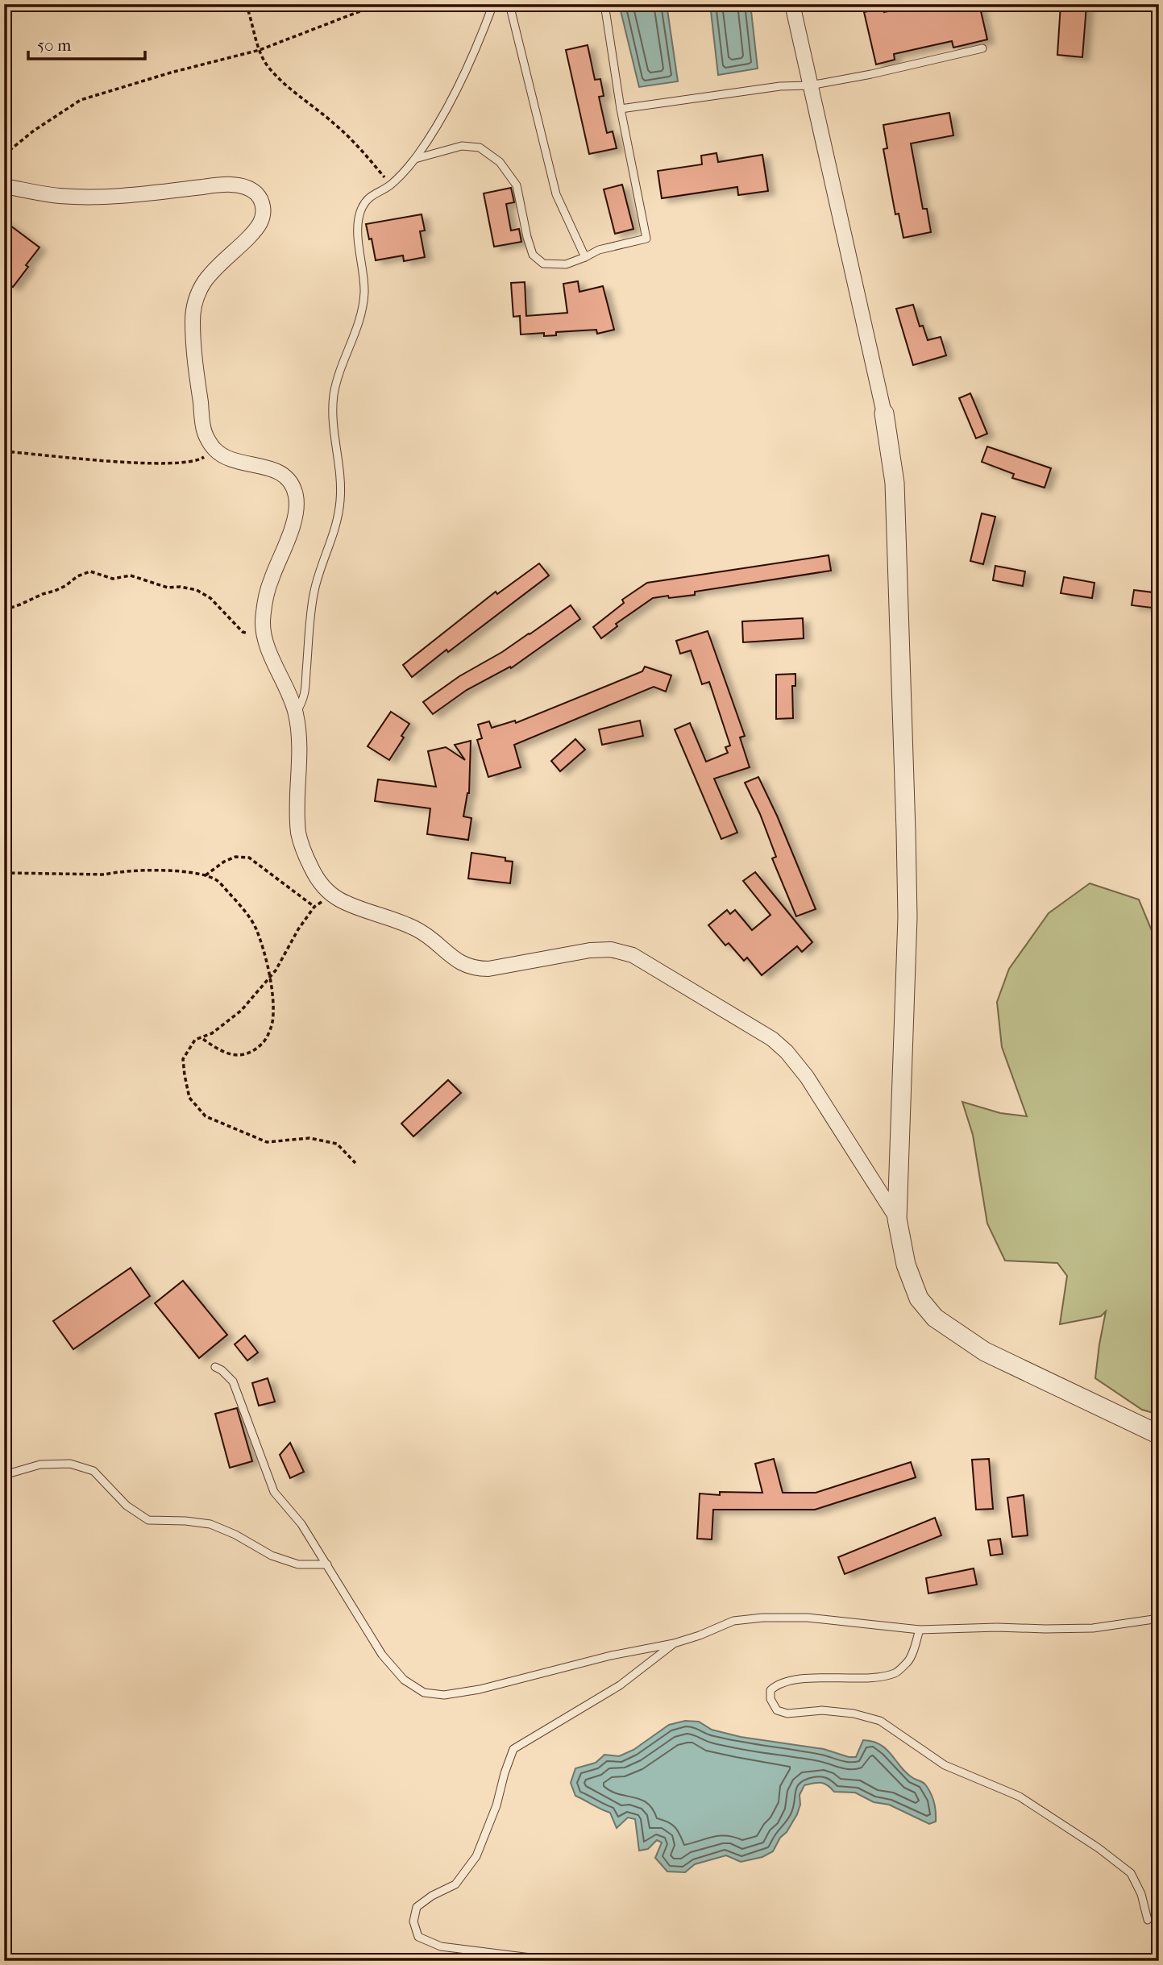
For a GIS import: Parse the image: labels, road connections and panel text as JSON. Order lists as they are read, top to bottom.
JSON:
{
  "scale_bar": "50 m"
}
